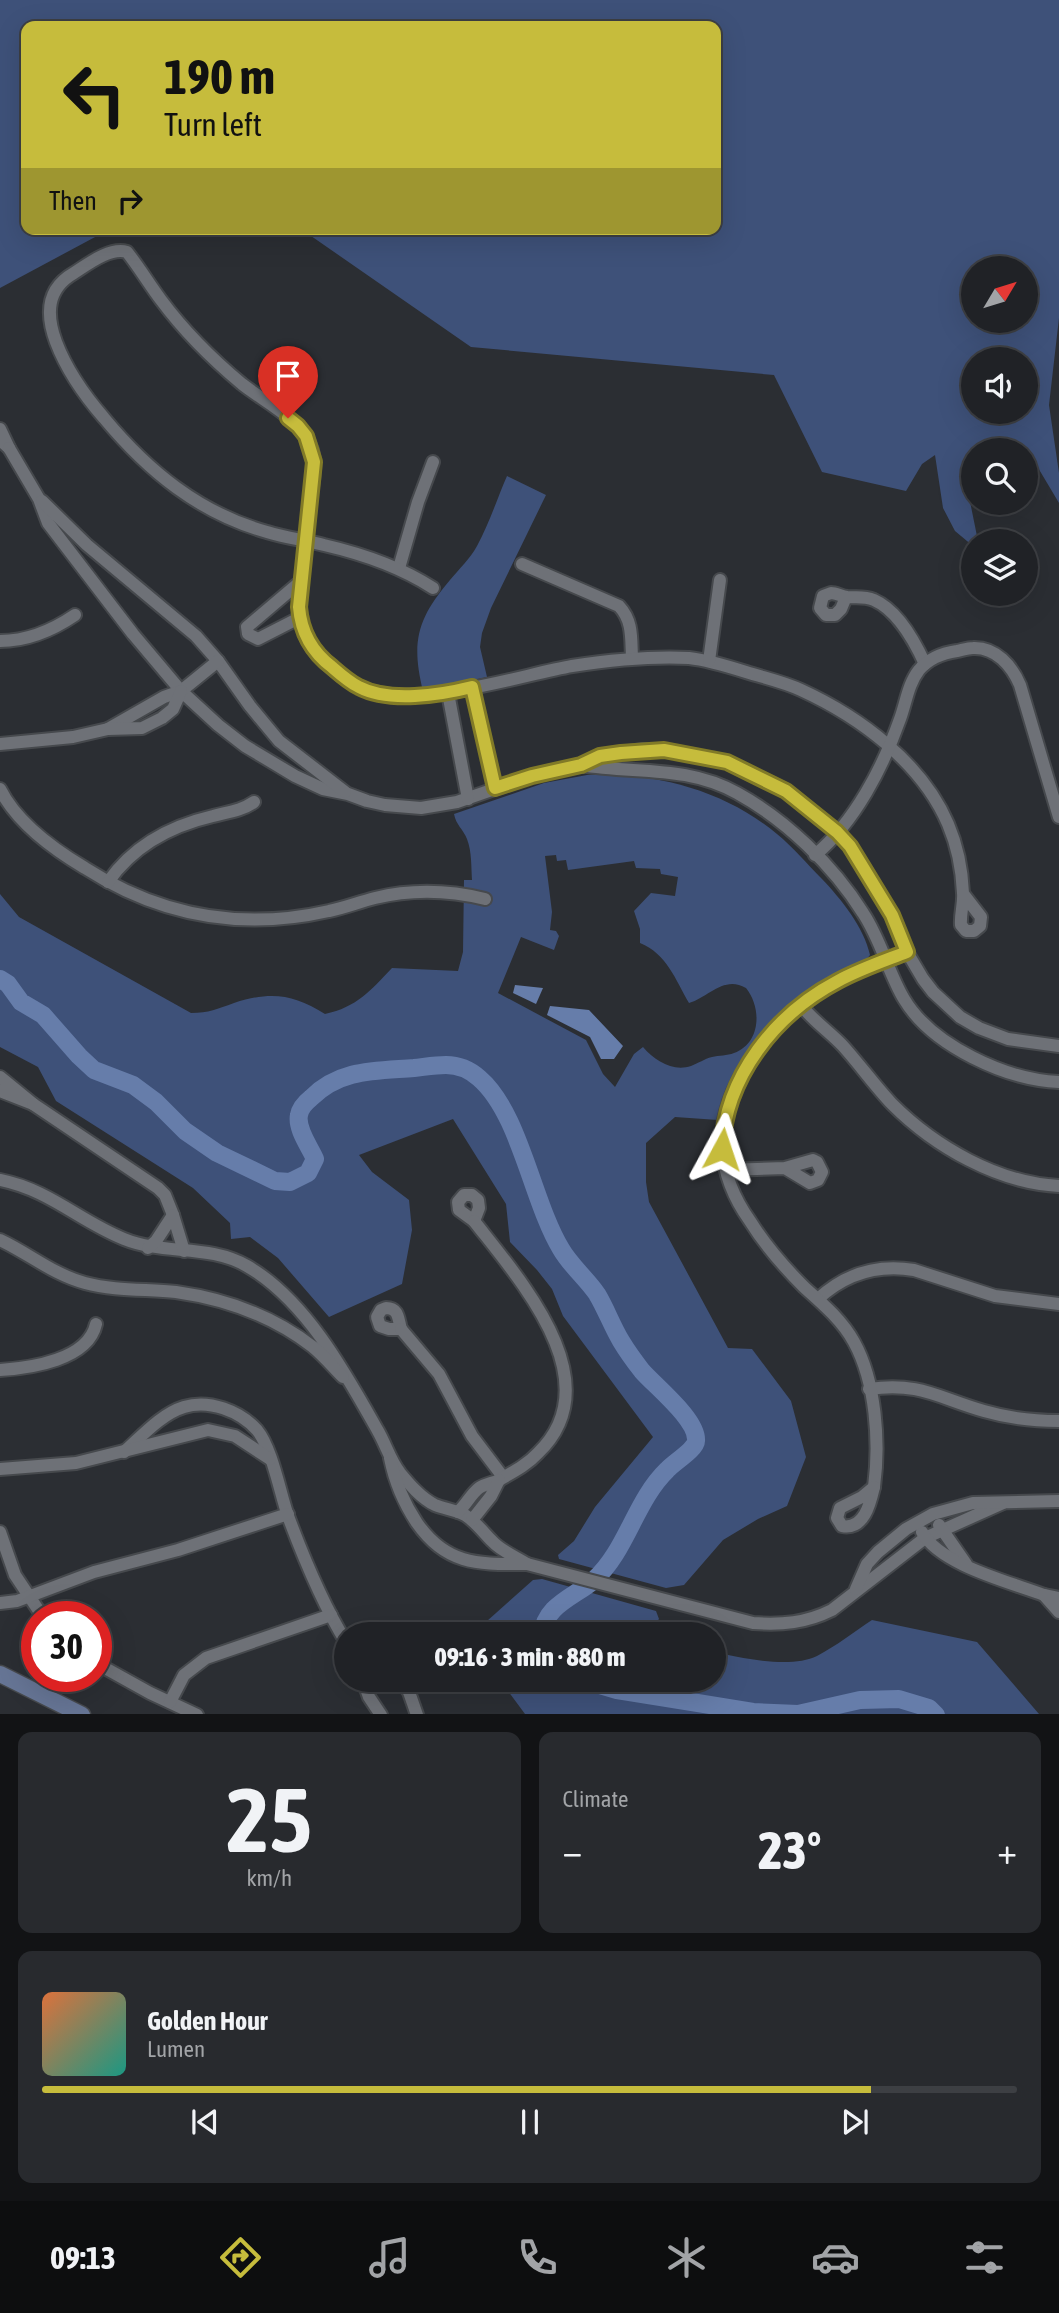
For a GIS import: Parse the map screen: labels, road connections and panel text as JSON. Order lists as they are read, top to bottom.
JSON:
{
  "north": "top right",
  "page": {
    "turn": ["190 m", "Turn left"],
    "then": "Then",
    "limit": "30",
    "trip": "09:16 · 3 min · 880 m",
    "tile": [
      ["25", "km/h"],
      "Climate"
    ],
    "heat": ["−", "23°", "+"],
    "song": ["Golden Hour", "Lumen"],
    "tabs": "09:13"
  }
}
